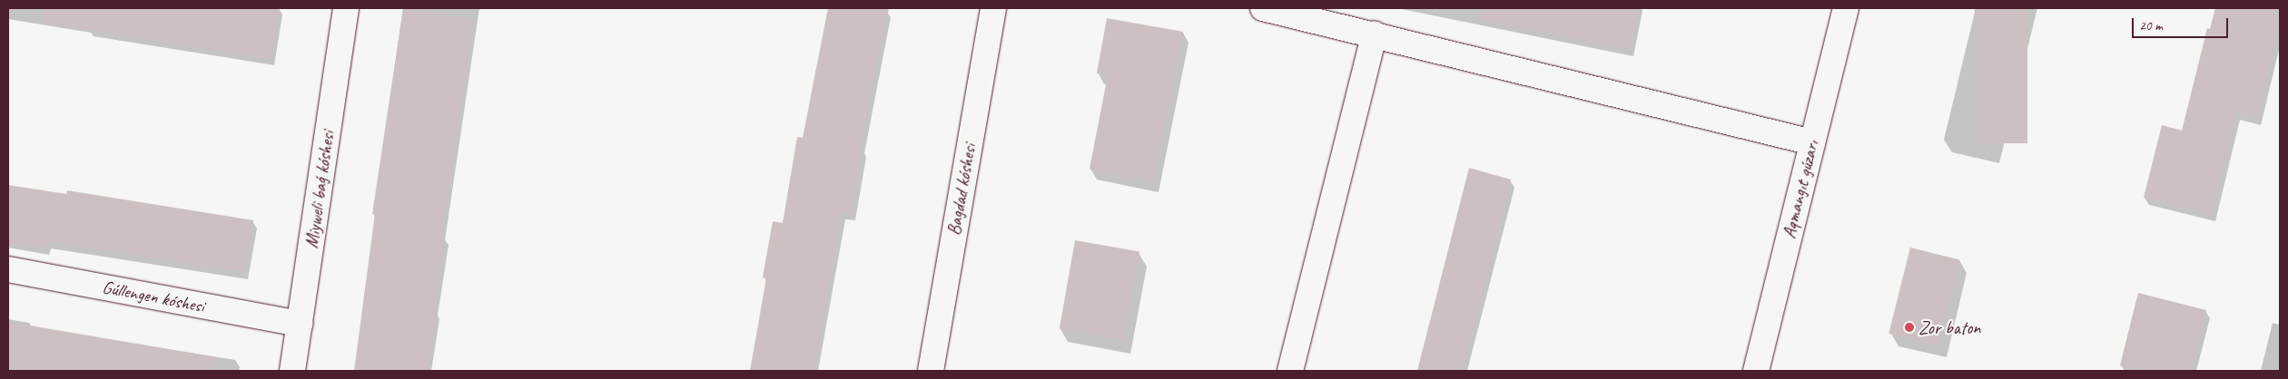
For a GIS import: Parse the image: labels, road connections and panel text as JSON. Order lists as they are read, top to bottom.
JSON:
{
  "streets": {
    "street": [
      "Miyweli baǵ kóshesi",
      "Bagdad kóshesi",
      "Aqmangıt gúzarı",
      "Gúllengen kóshesi"
    ]
  },
  "crossings": [
    ["Miyweli baǵ kóshesi", "Gúllengen kóshesi"]
  ],
  "places": ["Zor baton"],
  "scale_bar": "20 m"
}
